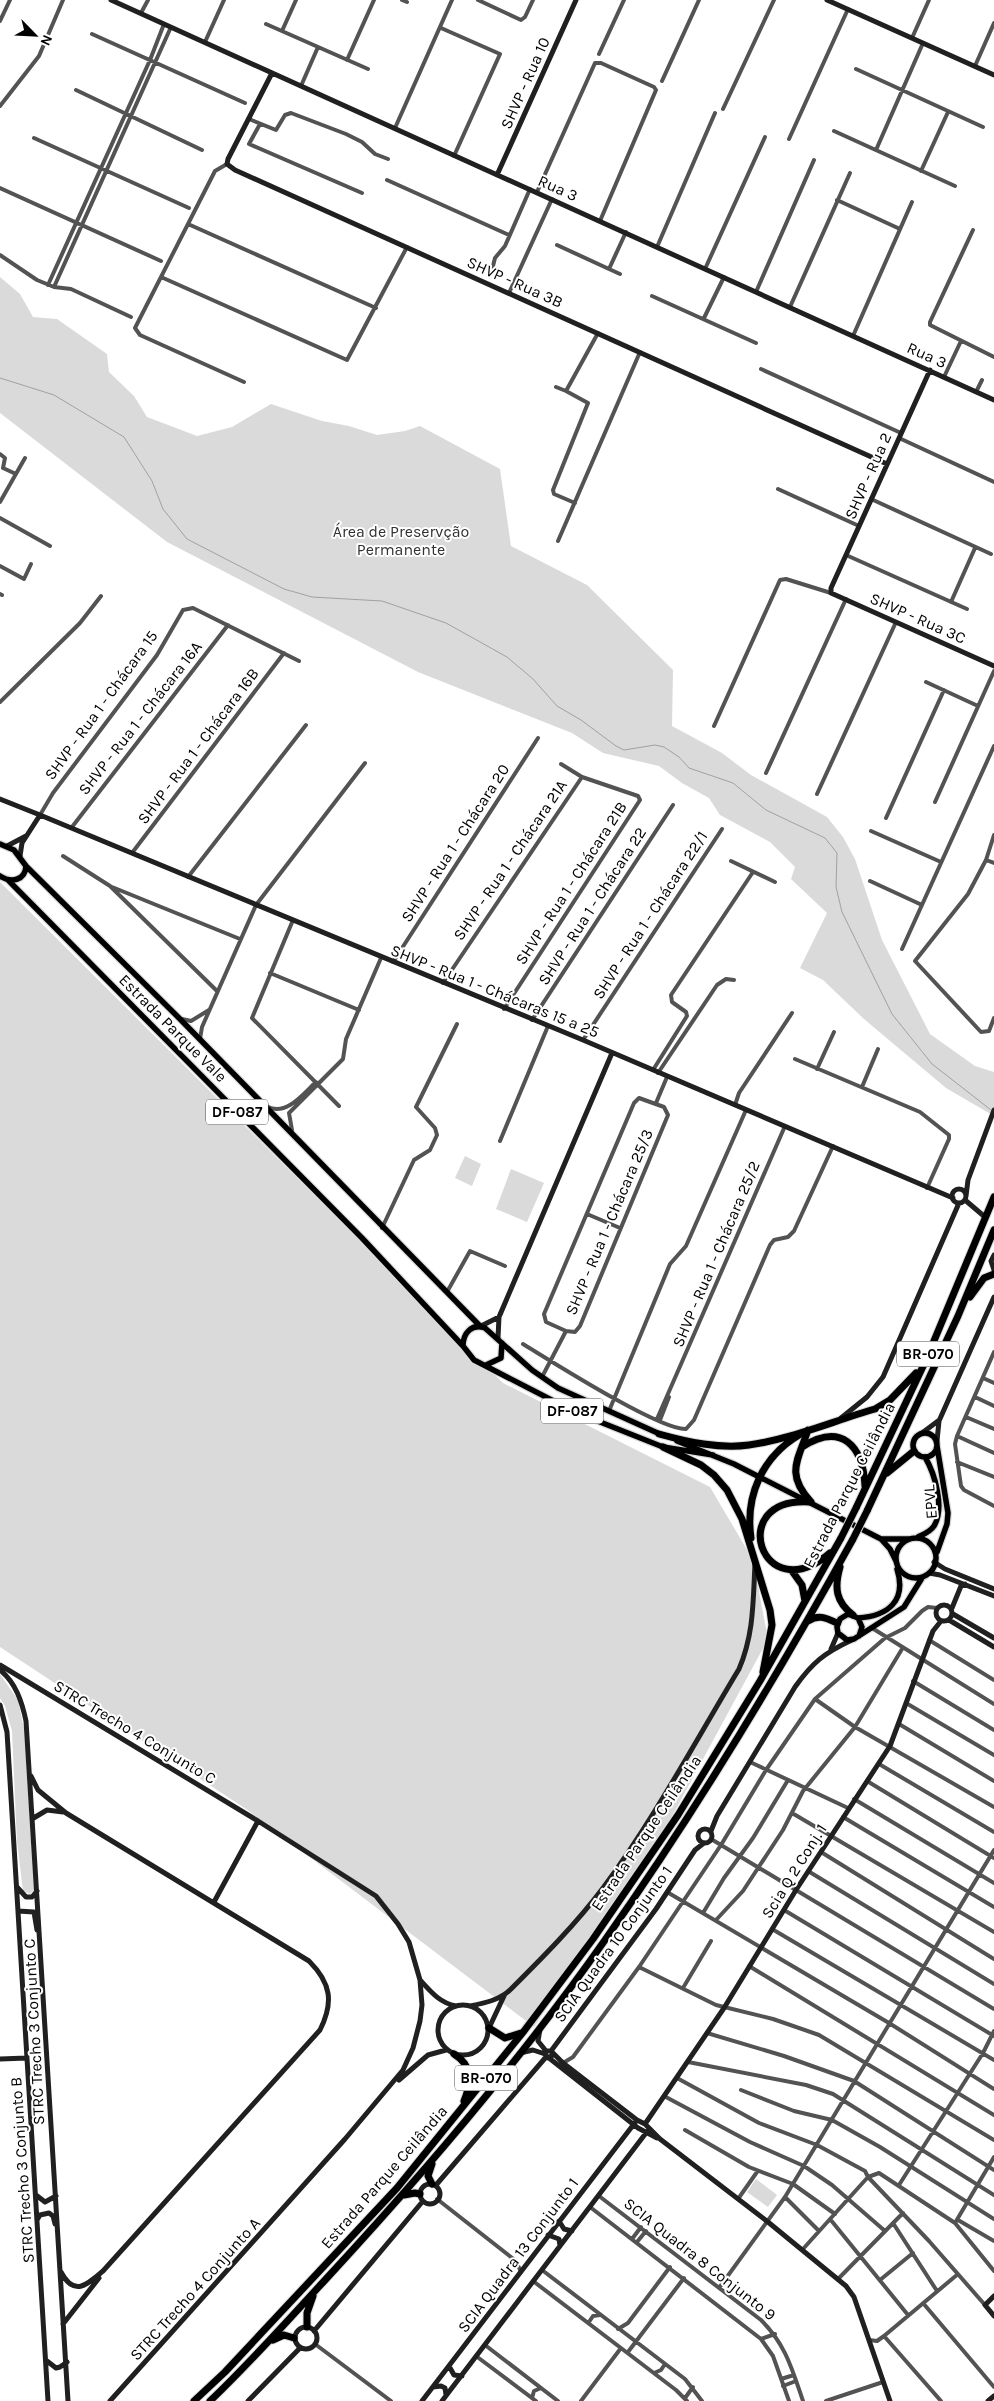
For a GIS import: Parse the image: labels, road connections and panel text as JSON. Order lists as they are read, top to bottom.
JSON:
{
  "streets": {
    "highway": ["BR-070", "Estrada Parque Ceilândia"],
    "main road": ["Estrada Parque Vale", "DF-087", "EPVL"],
    "street": [
      "SHVP - Rua 10",
      "Rua 3",
      "SHVP - Rua 3B",
      "SHVP - Rua 2",
      "SHVP - Rua 3C",
      "SHVP - Rua 1 - Chácara 15",
      "SHVP - Rua 1 - Chácara 16A",
      "SHVP - Rua 1 - Chácara 16B",
      "SHVP - Rua 1 - Chácara 20",
      "SHVP - Rua 1 - Chácara 21A",
      "SHVP - Rua 1 - Chácara 21B",
      "SHVP - Rua 1 - Chácara 22",
      "SHVP - Rua 1 - Chácara 22/1",
      "SHVP - Rua 1 - Chácaras 15 a 25",
      "SHVP - Rua 1 - Chácara 25/3",
      "SHVP - Rua 1 - Chácara 25/2",
      "STRC Trecho 4 Conjunto C",
      "Scia Q 2 Conj. 1",
      "SCIA Quadra 10 Conjunto 1",
      "STRC Trecho 3 Conjunto C",
      "STRC Trecho 3 Conjunto B",
      "SCIA Quadra 13 Conjunto 1",
      "SCIA Quadra 8 Conjunto 9",
      "STRC Trecho 4 Conjunto A"
    ]
  },
  "crossings": [
    ["SHVP - Rua 10", "Rua 3"],
    ["Rua 3", "SHVP - Rua 2"],
    ["SHVP - Rua 3B", "SHVP - Rua 2"],
    ["SHVP - Rua 2", "SHVP - Rua 3C"],
    ["SHVP - Rua 1 - Chácara 15", "SHVP - Rua 1 - Chácara 16A"],
    ["SHVP - Rua 1 - Chácara 15", "SHVP - Rua 1 - Chácaras 15 a 25"],
    ["SHVP - Rua 1 - Chácara 16A", "SHVP - Rua 1 - Chácaras 15 a 25"],
    ["SHVP - Rua 1 - Chácara 16B", "SHVP - Rua 1 - Chácaras 15 a 25"],
    ["SHVP - Rua 1 - Chácara 20", "SHVP - Rua 1 - Chácaras 15 a 25"],
    ["SHVP - Rua 1 - Chácara 21A", "SHVP - Rua 1 - Chácara 21B"],
    ["SHVP - Rua 1 - Chácara 21A", "SHVP - Rua 1 - Chácaras 15 a 25"],
    ["SHVP - Rua 1 - Chácara 21B", "SHVP - Rua 1 - Chácaras 15 a 25"],
    ["SHVP - Rua 1 - Chácara 22", "SHVP - Rua 1 - Chácaras 15 a 25"],
    ["SHVP - Rua 1 - Chácara 22/1", "SHVP - Rua 1 - Chácaras 15 a 25"],
    ["SHVP - Rua 1 - Chácaras 15 a 25", "SHVP - Rua 1 - Chácara 25/2"],
    ["Estrada Parque Vale", "DF-087"],
    ["DF-087", "EPVL"],
    ["STRC Trecho 4 Conjunto C", "STRC Trecho 4 Conjunto A"],
    ["STRC Trecho 3 Conjunto C", "STRC Trecho 3 Conjunto B"]
  ],
  "parks": ["Área de Preservção Permanente"],
  "north": "bottom right"
}
